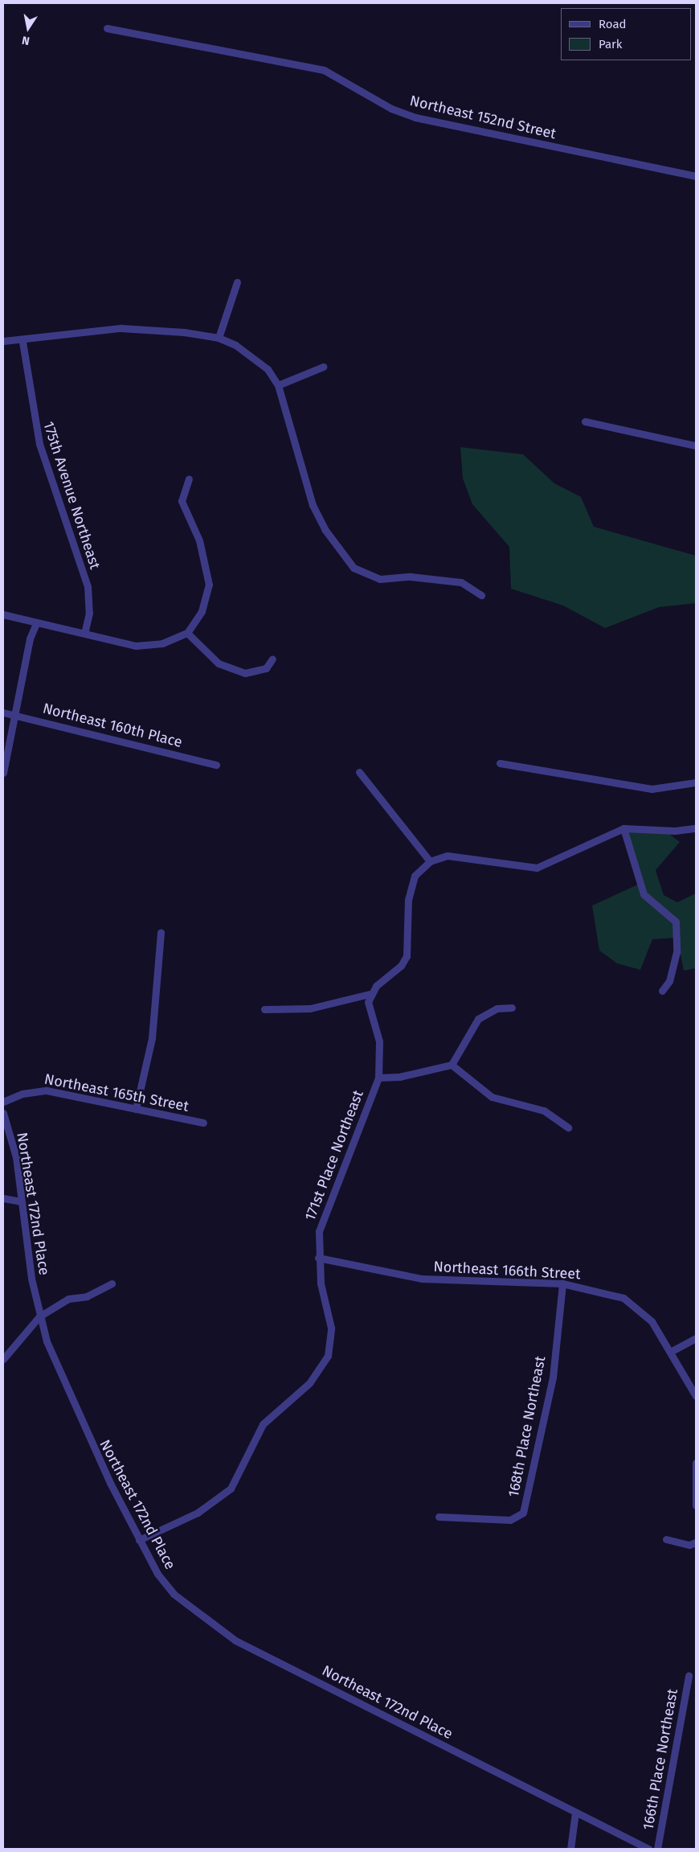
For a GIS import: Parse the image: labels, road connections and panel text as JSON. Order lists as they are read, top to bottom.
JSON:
{
  "streets": {
    "street": [
      "Northeast 152nd Street",
      "175th Avenue Northeast",
      "Northeast 160th Place",
      "Northeast 165th Street",
      "171st Place Northeast",
      "Northeast 172nd Place",
      "Northeast 166th Street",
      "168th Place Northeast",
      "166th Place Northeast"
    ]
  },
  "crossings": [
    ["171st Place Northeast", "Northeast 172nd Place"],
    ["171st Place Northeast", "Northeast 166th Street"],
    ["Northeast 166th Street", "168th Place Northeast"]
  ],
  "legend": ["Road", "Park"],
  "north": "bottom"
}
